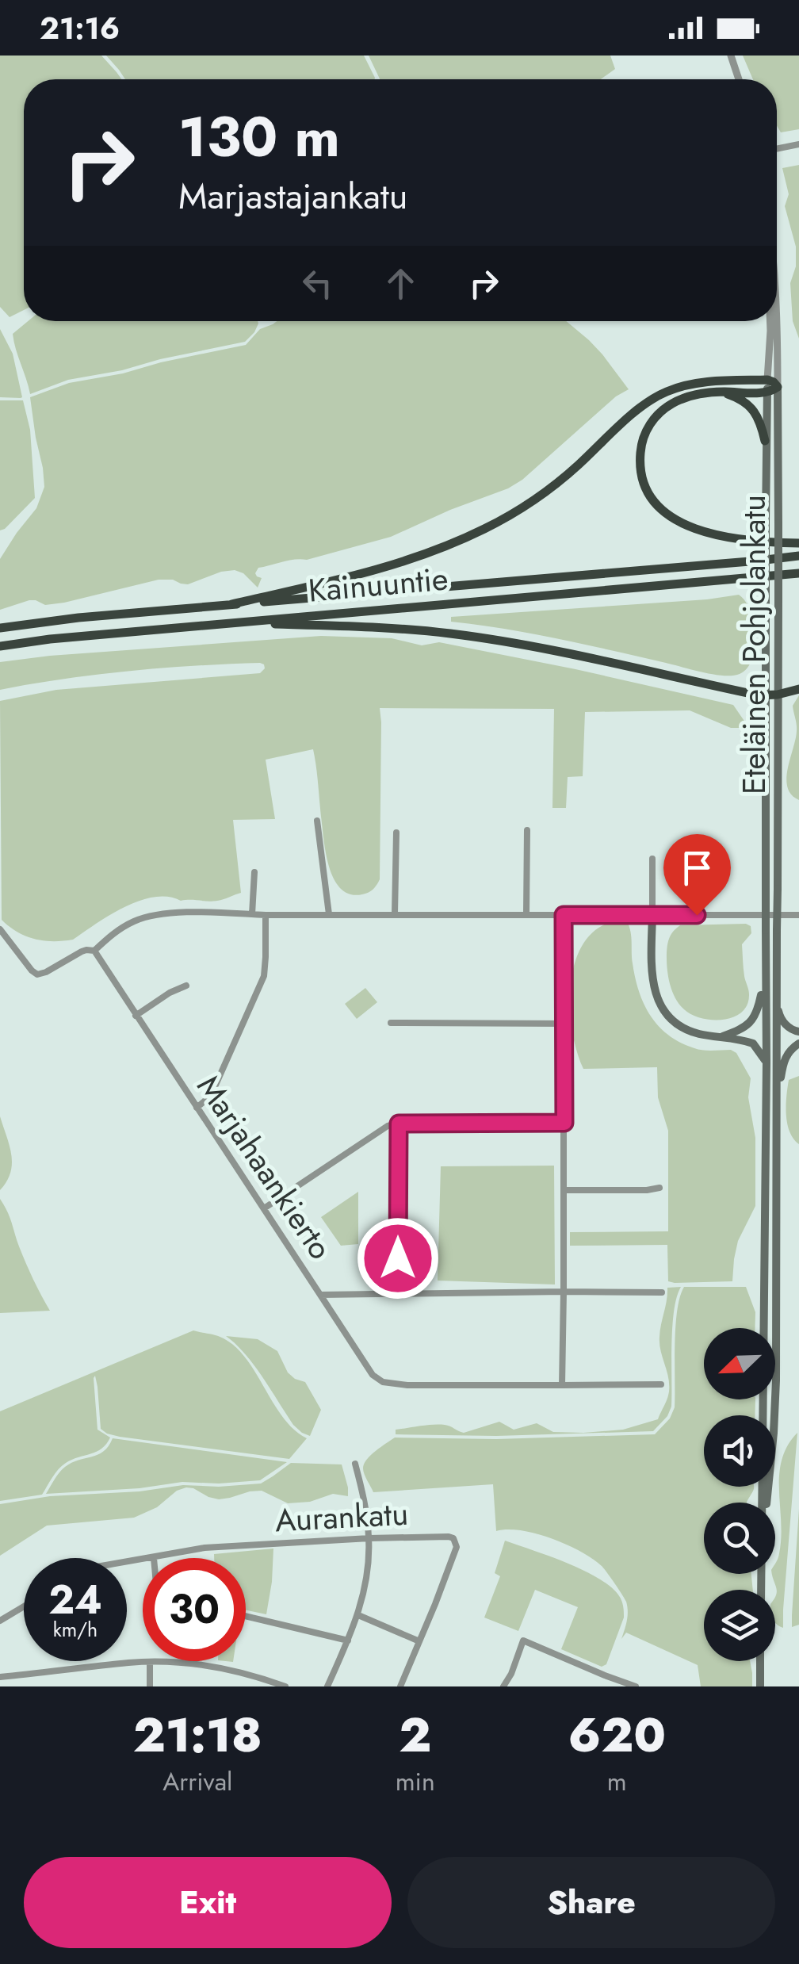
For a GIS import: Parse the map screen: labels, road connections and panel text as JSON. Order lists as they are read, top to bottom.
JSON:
{
  "streets": {
    "highway": ["Kainuuntie"],
    "main road": ["Eteläinen Pohjolankatu"],
    "street": ["Marjahaankierto", "Aurankatu"]
  },
  "north": "bottom left",
  "page": {
    "status": "21:16",
    "turn": ["130 m", "Marjastajankatu"],
    "speed": "24 km/h",
    "limit": "30",
    "eta": [
      "21:18",
      "Arrival",
      "2",
      "min",
      "620",
      "m"
    ],
    "buttons": ["Exit", "Share"]
  }
}
